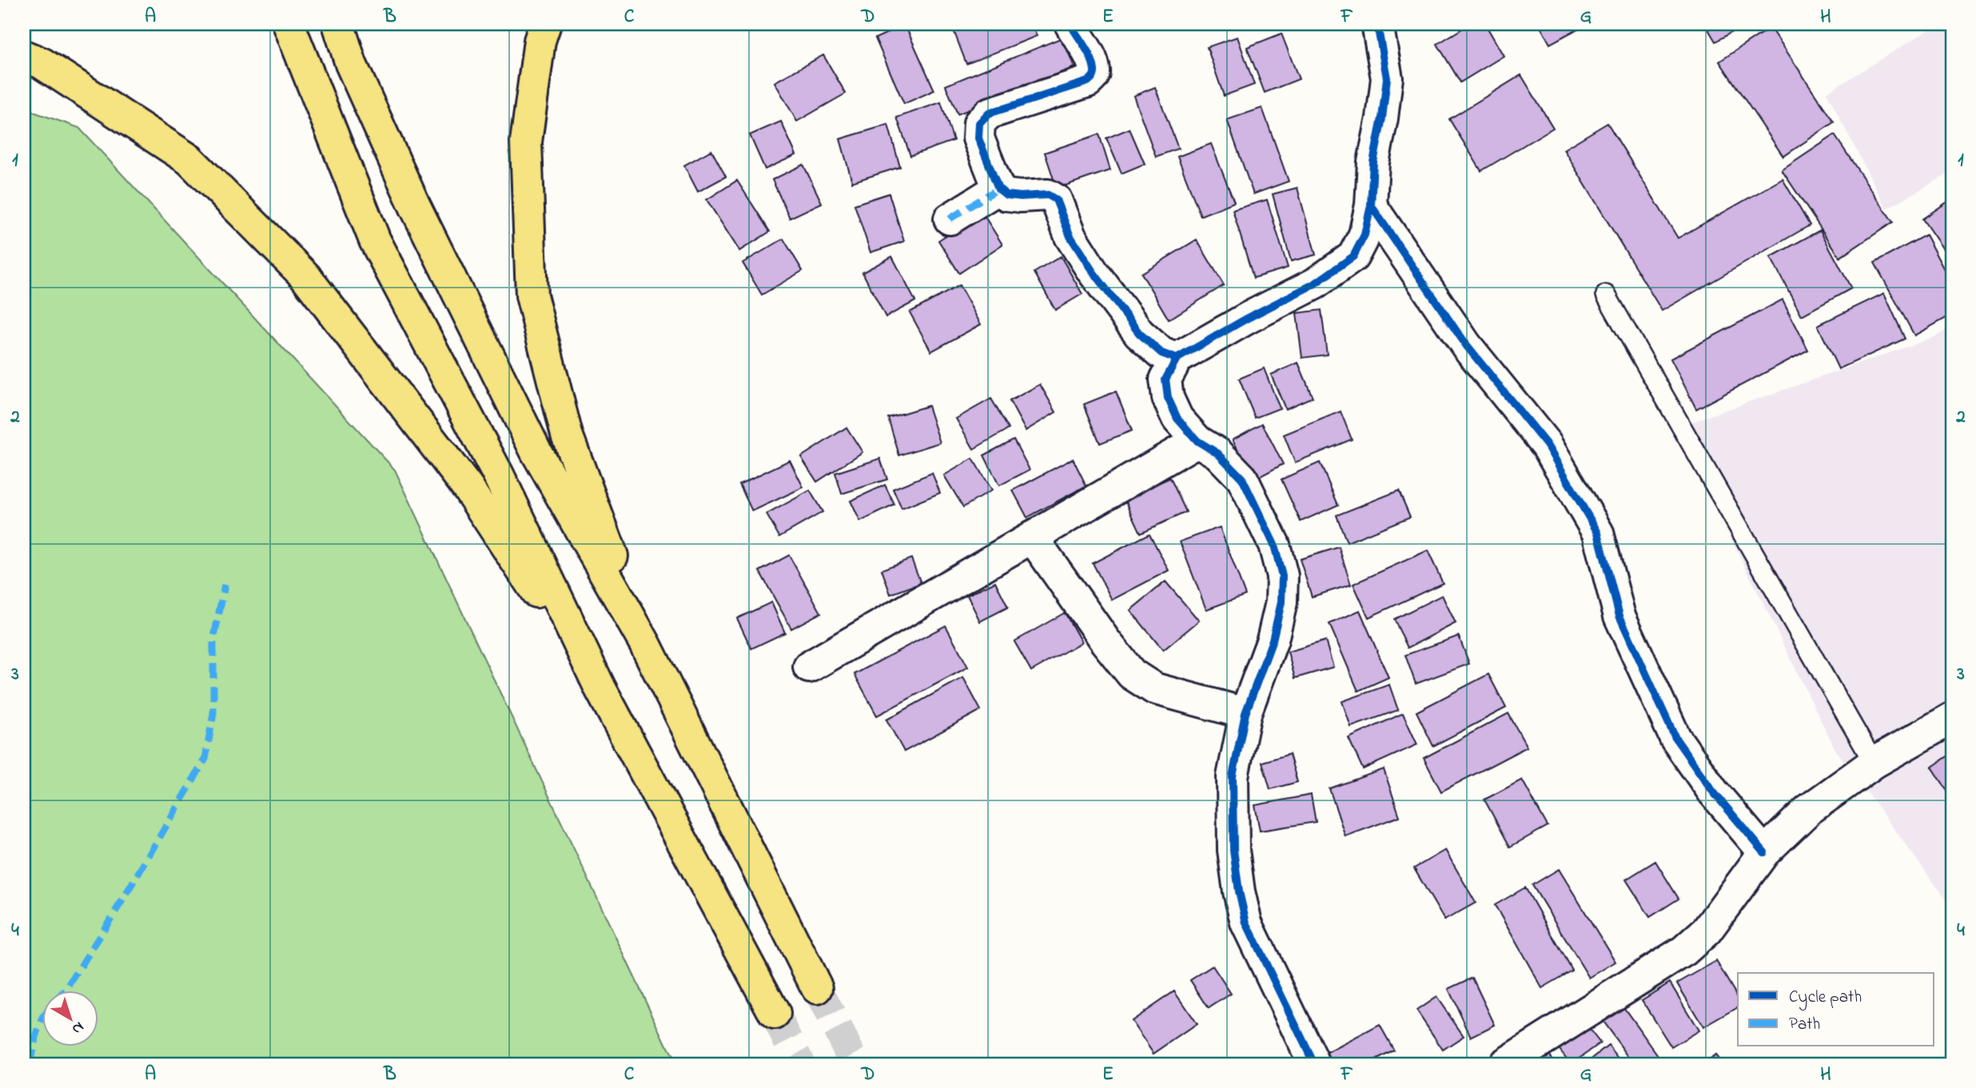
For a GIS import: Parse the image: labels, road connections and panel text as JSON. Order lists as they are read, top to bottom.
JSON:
{
  "legend": ["Cycle path", "Path"],
  "north": "bottom right",
  "grid": {
    "columns": [
      "A",
      "B",
      "C",
      "D",
      "E",
      "F",
      "G",
      "H"
    ],
    "rows": [
      "1",
      "2",
      "3",
      "4"
    ]
  }
}
